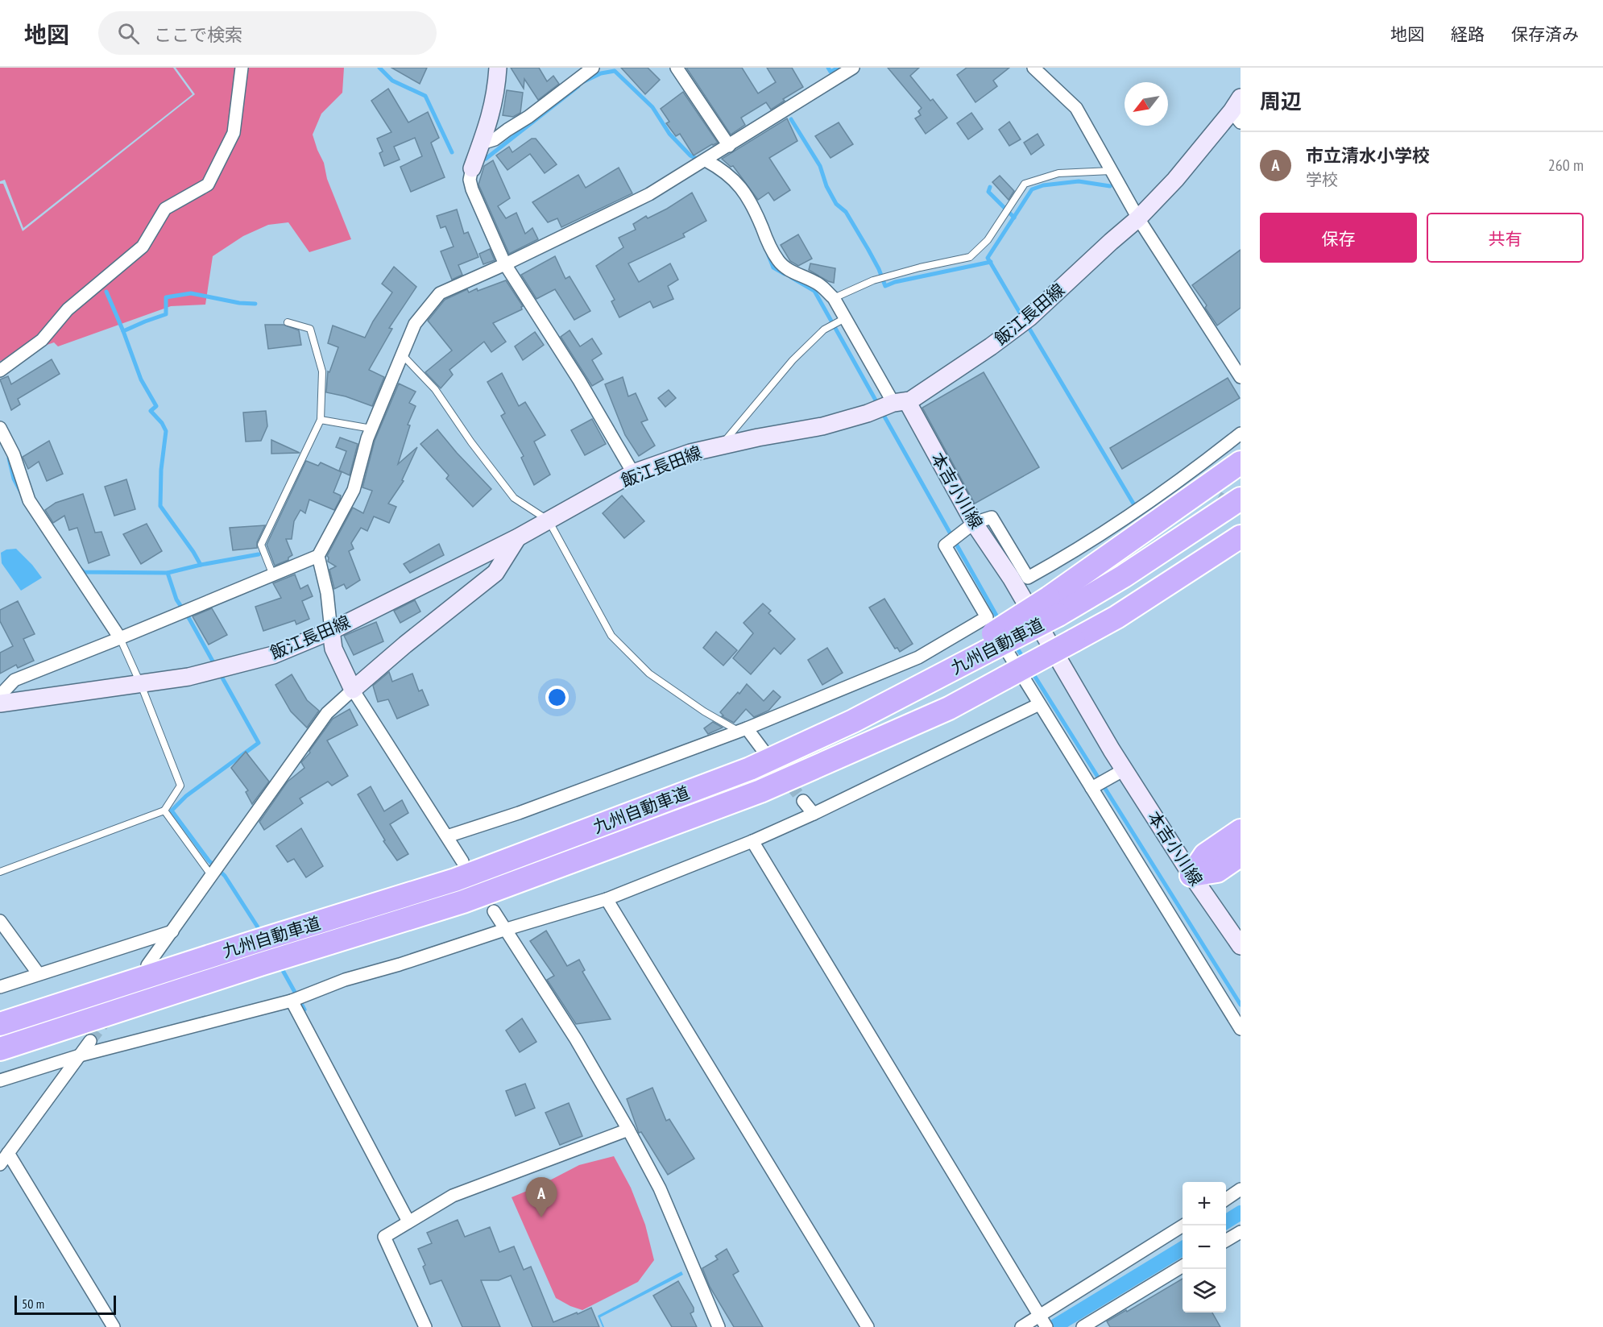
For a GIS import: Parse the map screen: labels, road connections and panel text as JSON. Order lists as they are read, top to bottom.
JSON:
{
  "streets": {
    "highway": ["九州自動車道"],
    "main road": ["飯江長田線", "本吉小川線"]
  },
  "crossings": [
    ["飯江長田線", "本吉小川線"]
  ],
  "scale_bar": "50 m",
  "north": "bottom left",
  "page": {
    "header": "地図",
    "search": "ここで検索",
    "nav": ["地図", "経路", "保存済み"],
    "heading": "周辺",
    "list": [
      {
        "mark": "A",
        "name": "市立清水小学校",
        "note": "学校",
        "value": "260 m"
      }
    ],
    "buttons": ["保存", "共有"],
    "pins": "A",
    "map_buttons": ["+", "−"],
    "scale": "50 m"
  }
}
